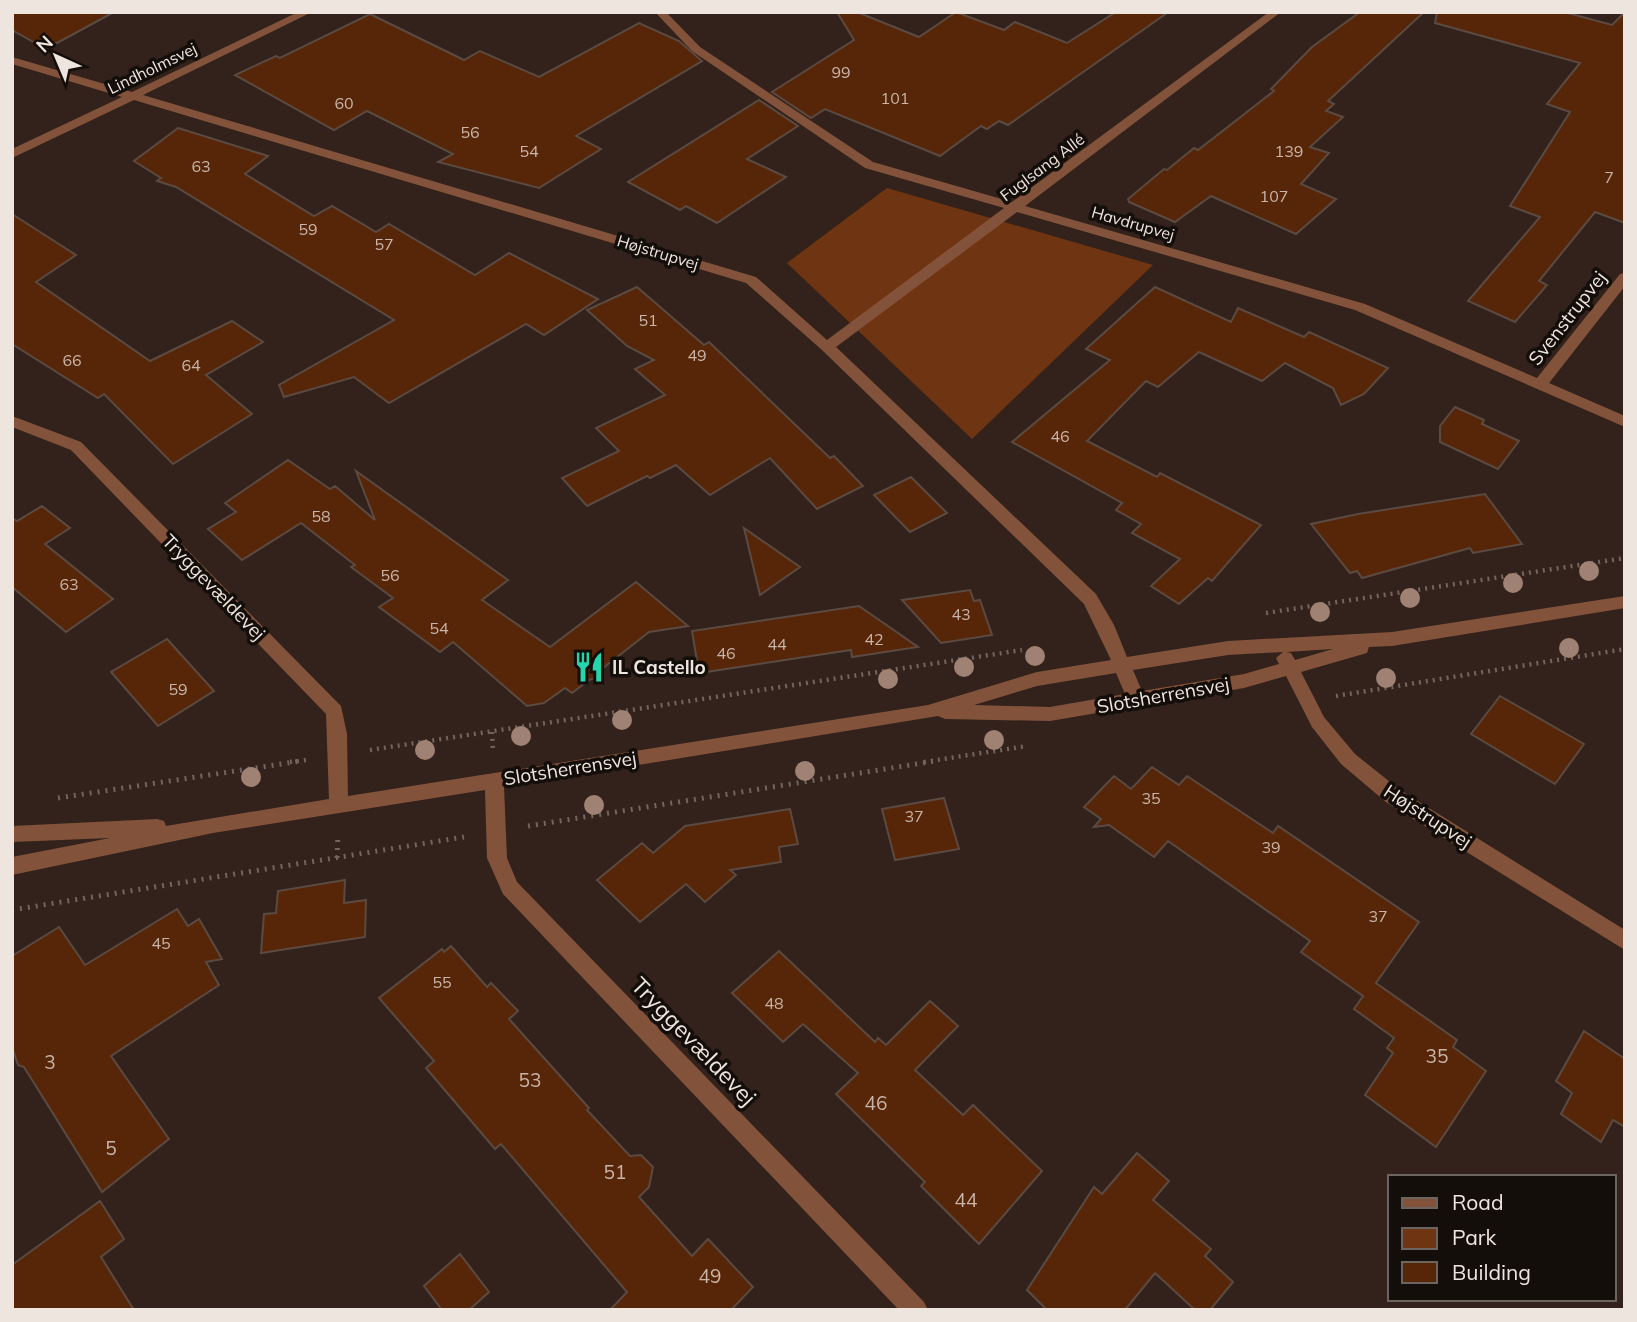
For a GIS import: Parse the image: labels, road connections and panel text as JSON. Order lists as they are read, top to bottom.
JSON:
{
  "streets": {
    "street": [
      "Lindholmsvej",
      "Fuglsang Allé",
      "Havdrupvej",
      "Højstrupvej",
      "Svenstrupvej",
      "Tryggevældevej",
      "Slotsherrensvej"
    ]
  },
  "crossings": [
    ["Lindholmsvej", "Højstrupvej"],
    ["Fuglsang Allé", "Havdrupvej"],
    ["Fuglsang Allé", "Højstrupvej"],
    ["Havdrupvej", "Svenstrupvej"],
    ["Højstrupvej", "Slotsherrensvej"],
    ["Tryggevældevej", "Slotsherrensvej"]
  ],
  "places": {
    "restaurant": ["IL Castello"]
  },
  "house_numbers": [
    "99",
    "101",
    "60",
    "56",
    "54",
    "139",
    "63",
    "7",
    "107",
    "59",
    "57",
    "51",
    "49",
    "66",
    "64",
    "46",
    "58",
    "56",
    "63",
    "43",
    "54",
    "42",
    "44",
    "46",
    "59",
    "35",
    "37",
    "39",
    "37",
    "45",
    "55",
    "48",
    "35",
    "3",
    "53",
    "46",
    "5",
    "51",
    "44",
    "49"
  ],
  "legend": ["Road", "Park", "Building"],
  "north": "top left"
}
